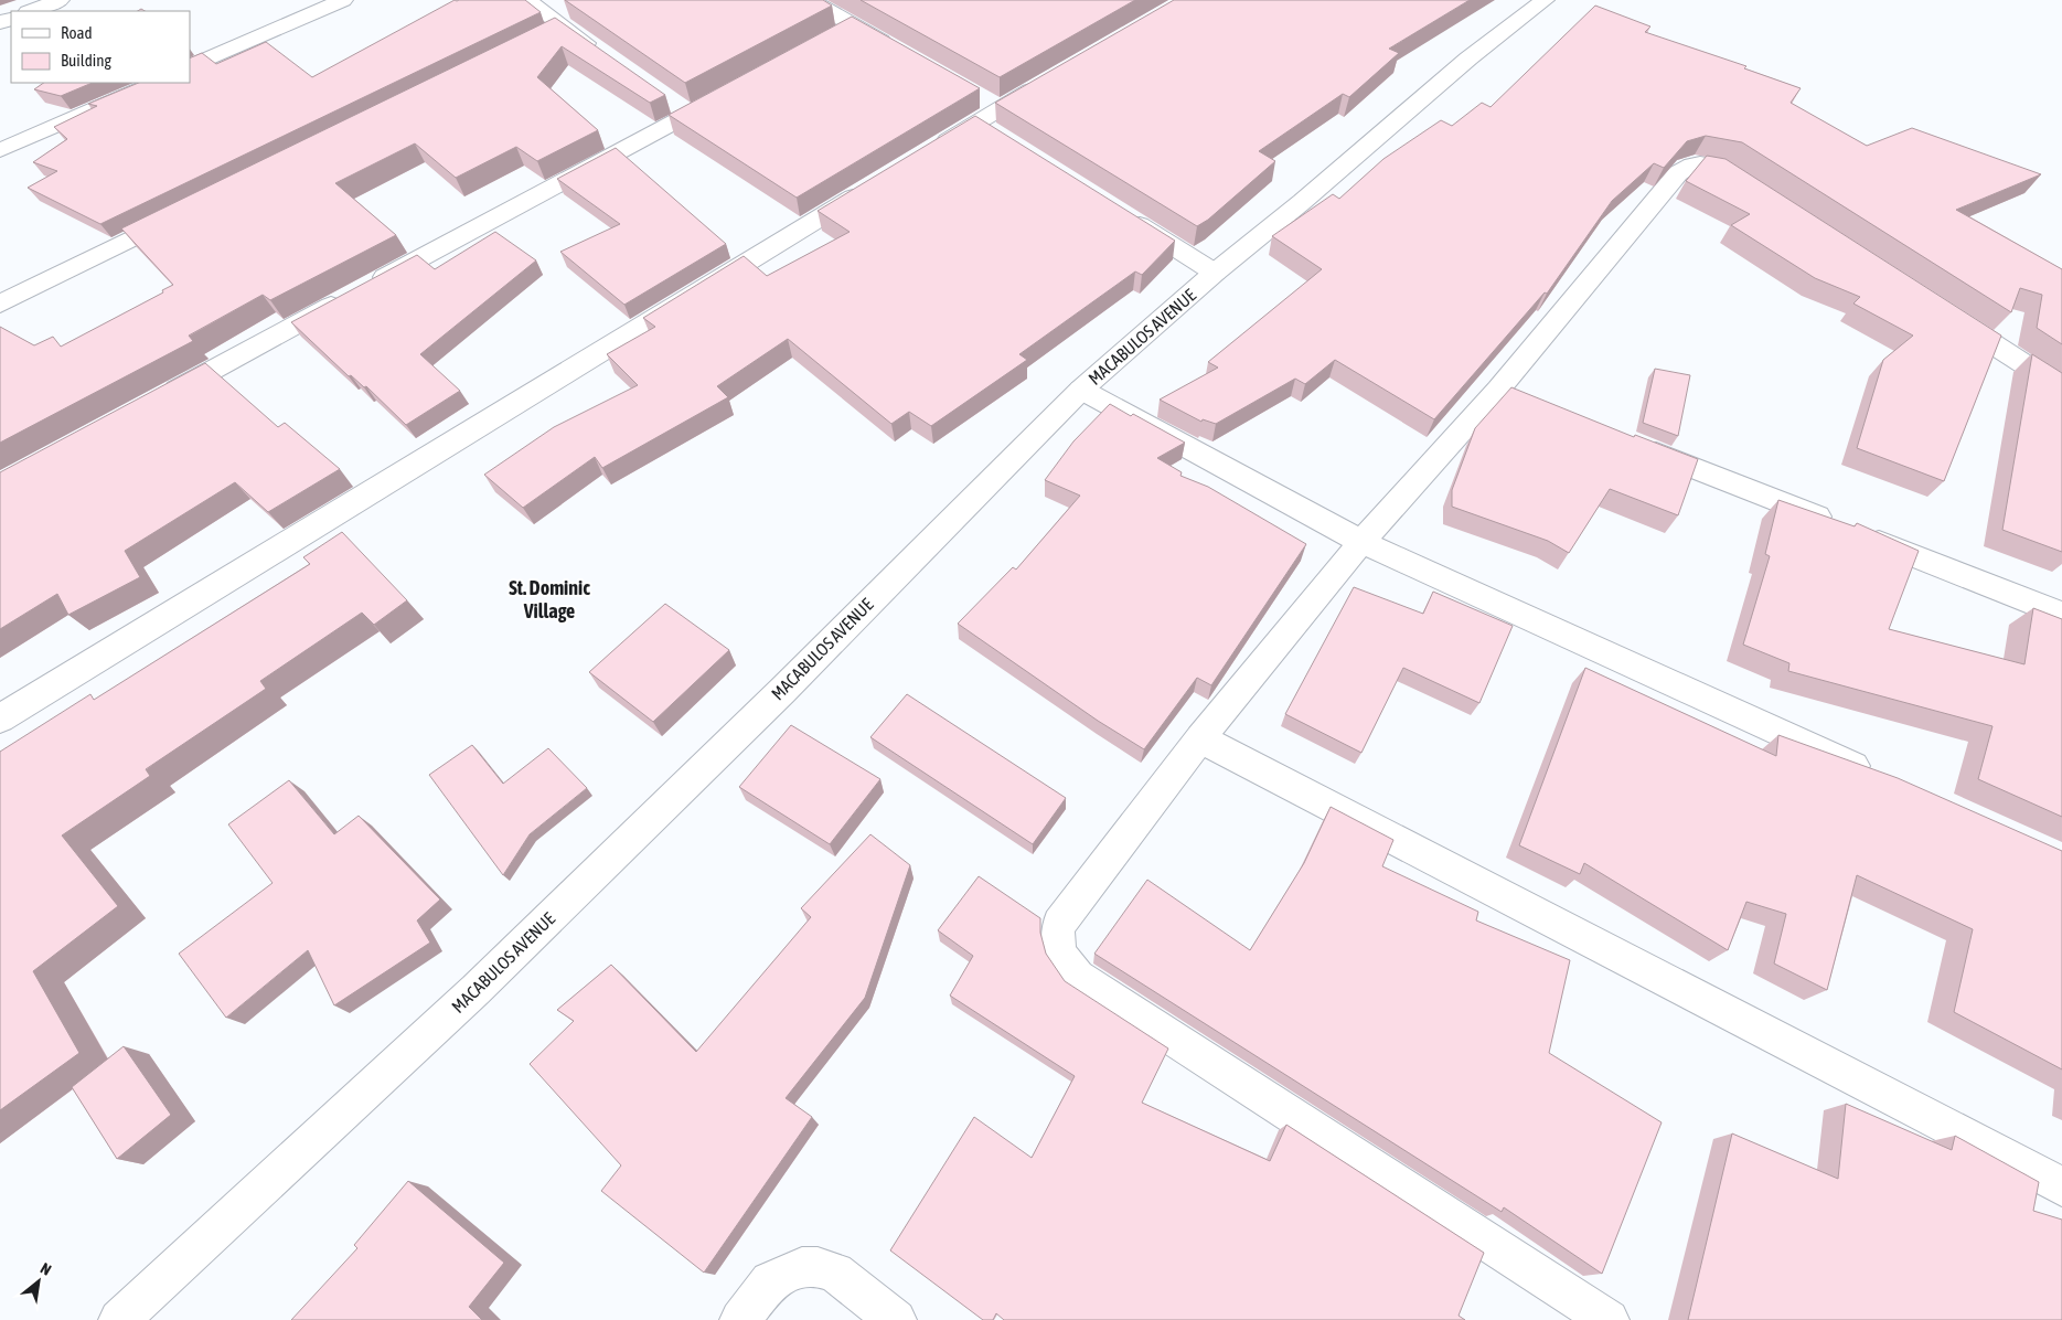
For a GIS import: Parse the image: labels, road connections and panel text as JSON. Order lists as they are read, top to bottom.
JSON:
{
  "streets": {
    "street": ["MACABULOS AVENUE"]
  },
  "districts": ["St. Dominic Village"],
  "legend": ["Road", "Building"],
  "north": "top right"
}
